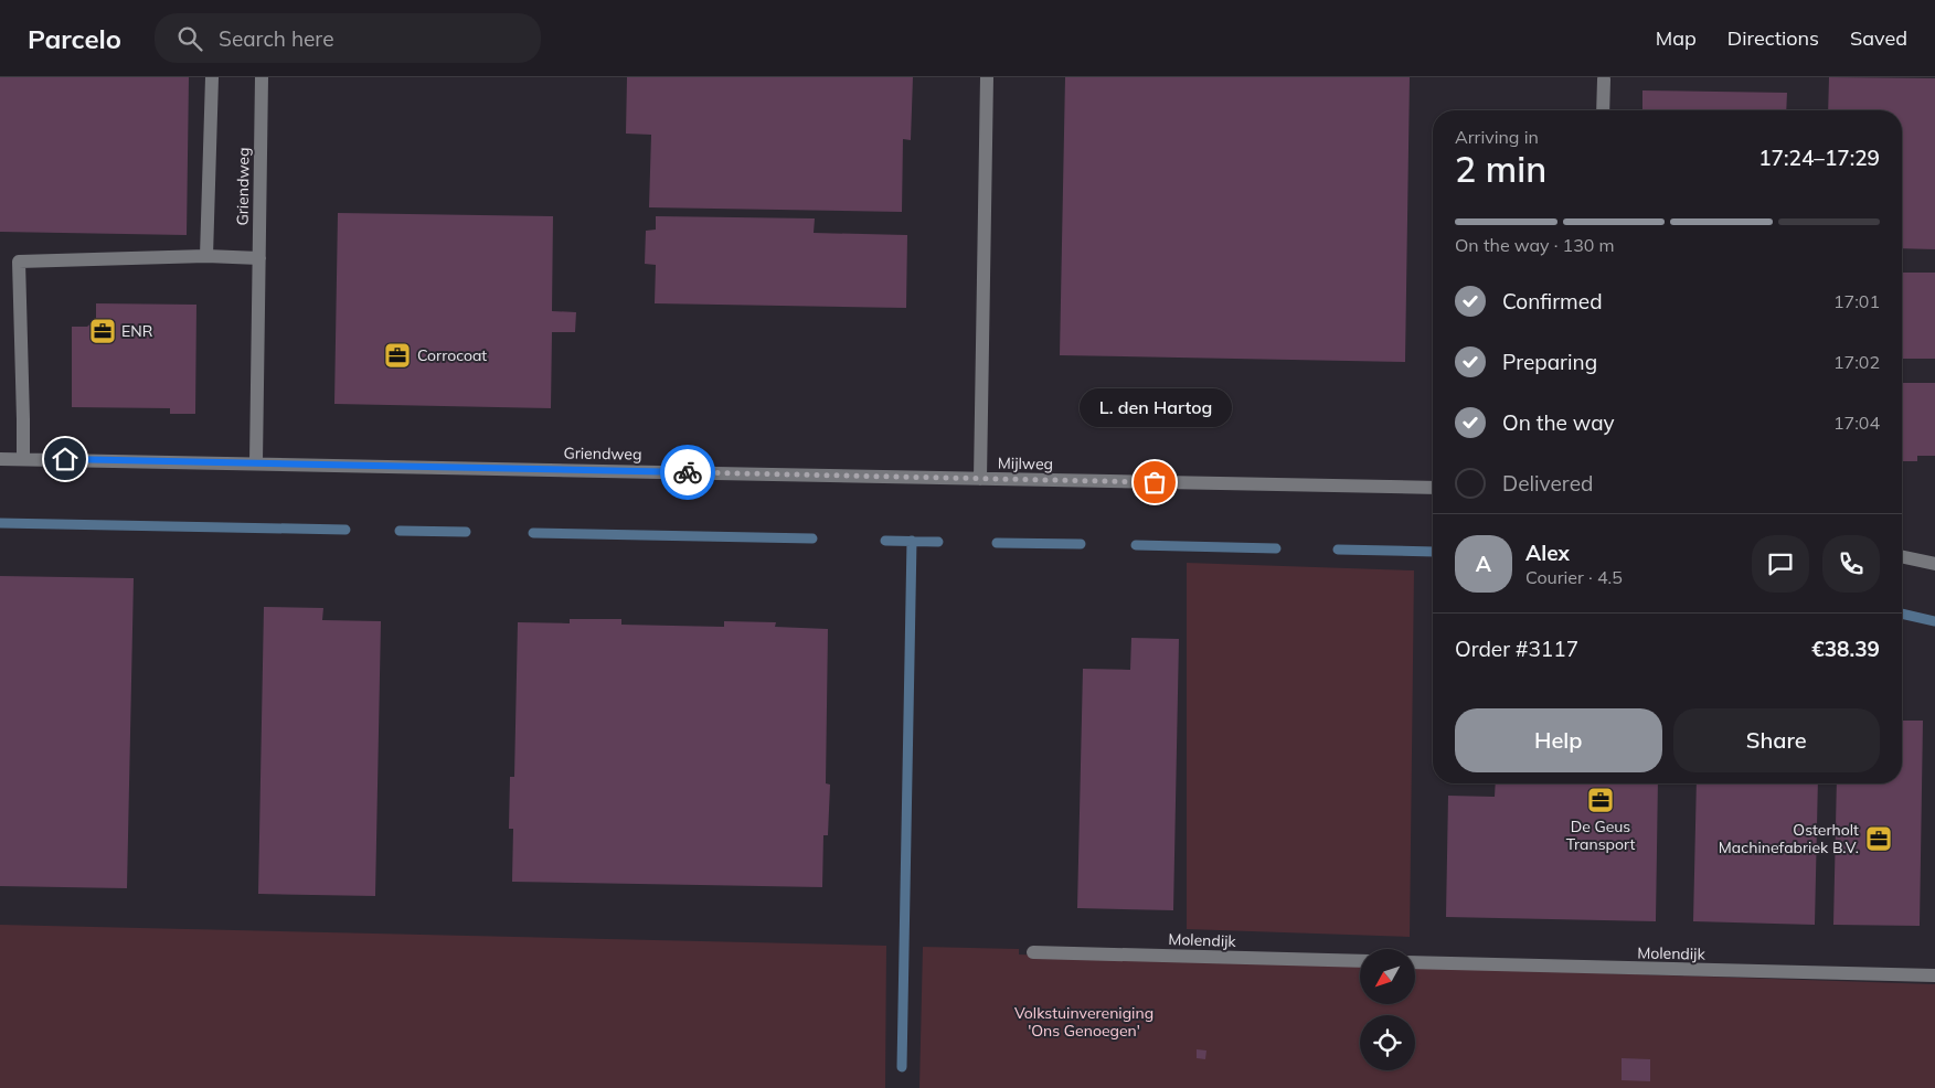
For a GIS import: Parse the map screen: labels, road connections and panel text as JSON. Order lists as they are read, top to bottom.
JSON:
{
  "streets": {
    "street": ["Griendweg", "Mijlweg", "Molendijk"]
  },
  "crossings": [
    ["Griendweg", "Mijlweg"]
  ],
  "parks": ["Volkstuinvereniging 'Ons Genoegen'"],
  "places": {
    "office": [
      "ENR",
      "Corrocoat",
      "De Geus Transport",
      "Osterholt Machinefabriek B.V."
    ],
    "other": ["L. den Hartog"]
  },
  "north": "bottom left",
  "page": {
    "header": "Parcelo",
    "search": "Search here",
    "nav": ["Map", "Directions", "Saved"],
    "heading": ["2 min", "Arriving in", "17:24–17:29"],
    "panel": [
      "Alex",
      "Courier · 4.5",
      "Order #3117",
      "€38.39"
    ],
    "bar": "On the way · 130 m",
    "list": [
      ["Confirmed", "17:01"],
      ["Preparing", "17:02"],
      ["On the way", "17:04"],
      "Delivered"
    ],
    "bubble": "L. den Hartog",
    "round": "A",
    "buttons": ["Help", "Share"]
  }
}
